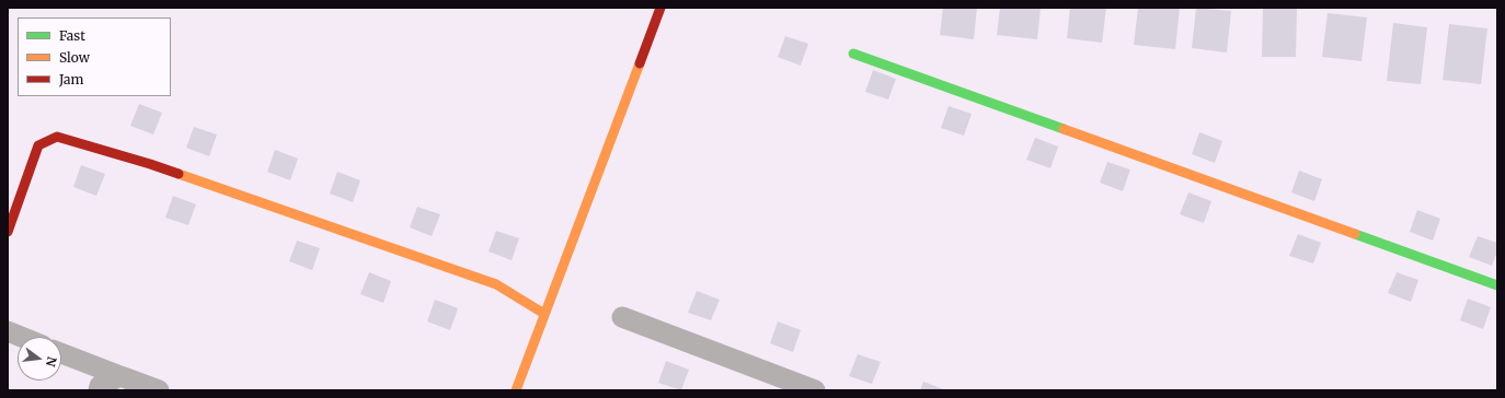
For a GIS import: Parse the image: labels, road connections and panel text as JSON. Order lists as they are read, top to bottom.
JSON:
{
  "legend": ["Fast", "Slow", "Jam"],
  "north": "right"
}
